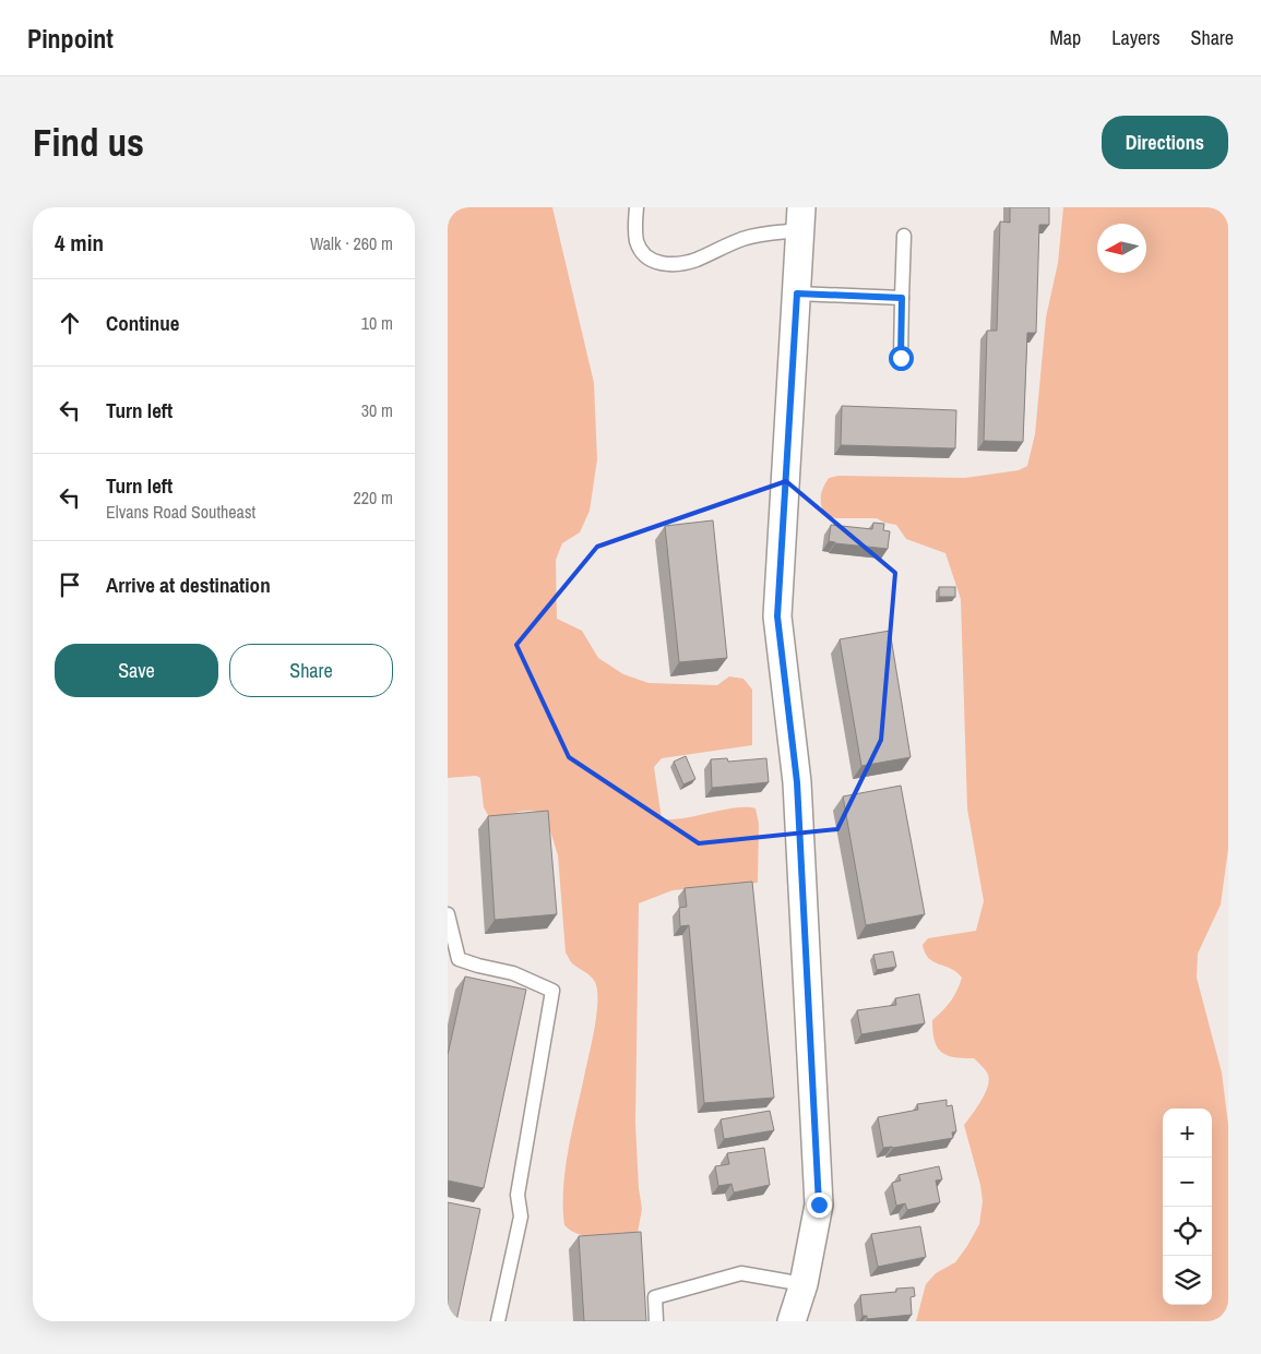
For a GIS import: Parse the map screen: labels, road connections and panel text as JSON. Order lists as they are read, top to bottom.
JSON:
{
  "north": "left",
  "page": {
    "header": "Pinpoint",
    "nav": ["Map", "Layers", "Share"],
    "buttons": [
      "Directions",
      ["Save", "Share"]
    ],
    "title": "Find us",
    "heading": ["4 min", "Walk · 260 m"],
    "list": [
      ["Continue", "10 m"],
      ["Turn left", "30 m"],
      ["Turn left", "Elvans Road Southeast", "220 m"],
      "Arrive at destination"
    ],
    "map_buttons": ["+", "−"]
  }
}
